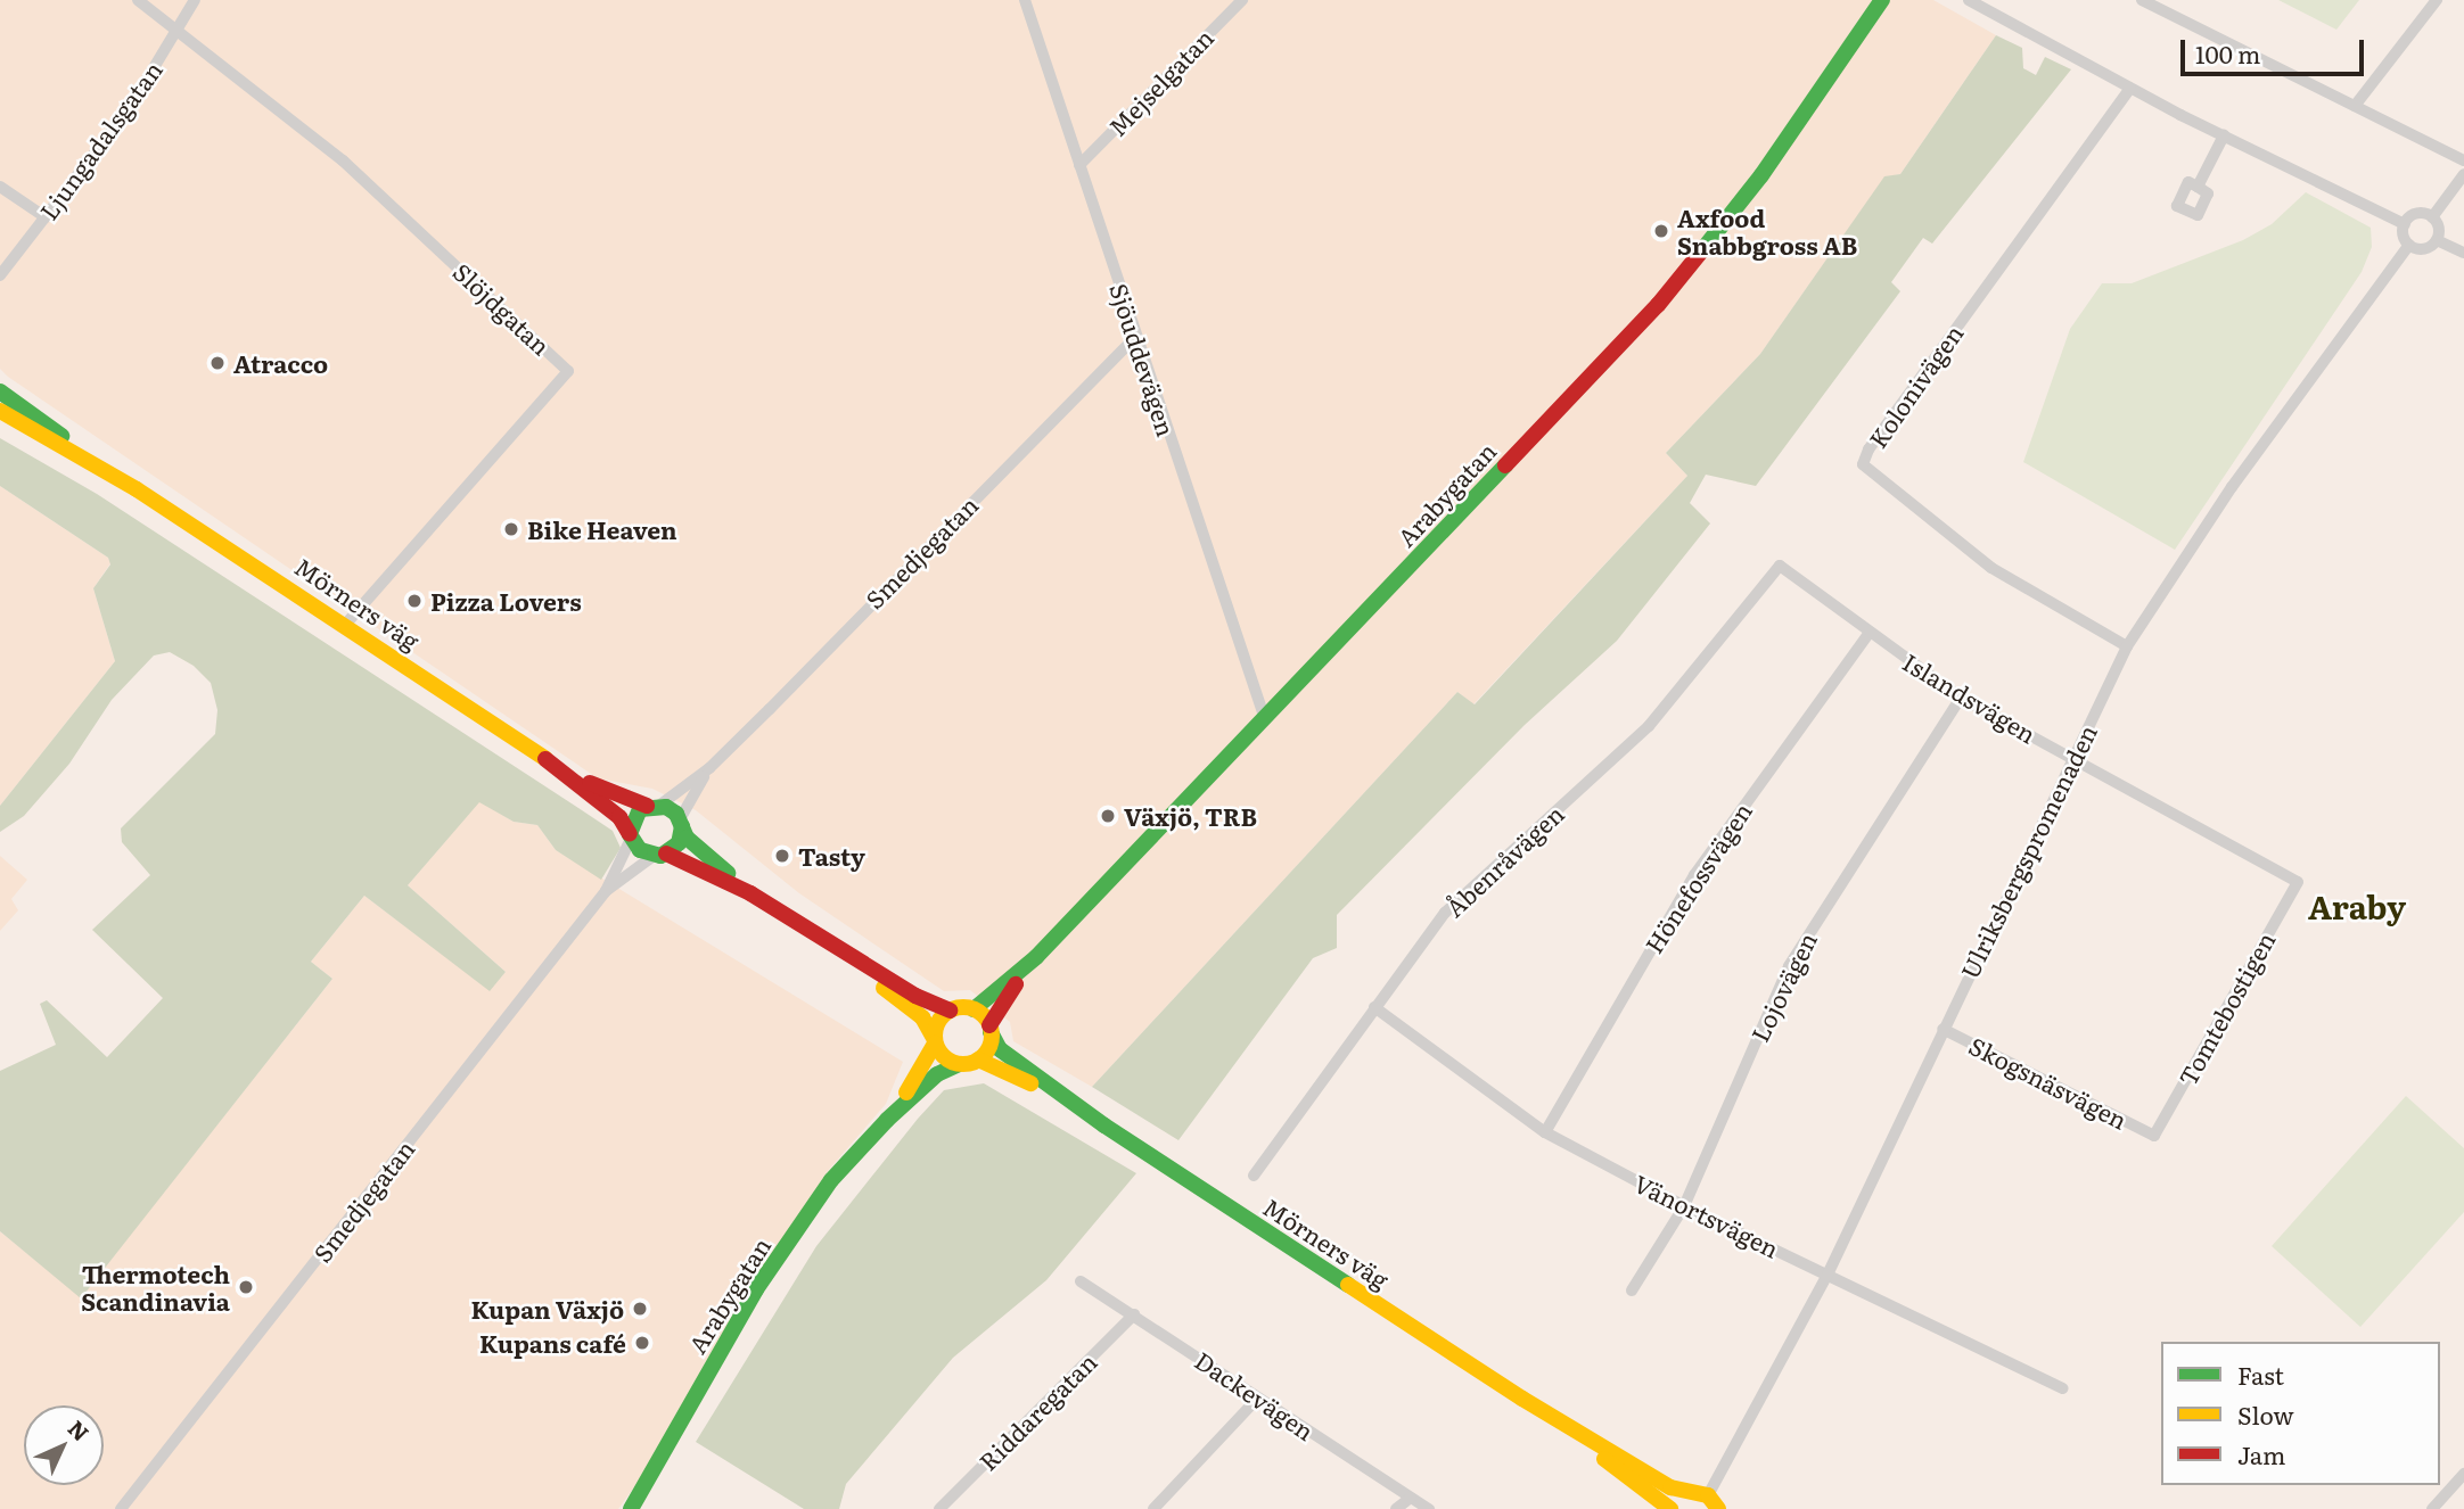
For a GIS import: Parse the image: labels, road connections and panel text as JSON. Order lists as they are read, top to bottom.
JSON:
{
  "streets": {
    "main road": ["Arabygatan", "Mörners väg"],
    "street": [
      "Mejselgatan",
      "Ljungadalsgatan",
      "Slöjdgatan",
      "Sjöuddevägen",
      "Kolonivägen",
      "Smedjegatan",
      "Islandsvägen",
      "Ulriksbergspromenaden",
      "Åbenråvägen",
      "Hönefossvägen",
      "Lojovägen",
      "Tomtebostigen",
      "Skogsnäsvägen",
      "Vänortsvägen",
      "Dackevägen",
      "Riddaregatan"
    ]
  },
  "crossings": [
    ["Mejselgatan", "Sjöuddevägen"],
    ["Ljungadalsgatan", "Slöjdgatan"],
    ["Slöjdgatan", "Mörners väg"],
    ["Sjöuddevägen", "Arabygatan"],
    ["Sjöuddevägen", "Smedjegatan"],
    ["Kolonivägen", "Ulriksbergspromenaden"],
    ["Arabygatan", "Mörners väg"],
    ["Smedjegatan", "Mörners väg"],
    ["Islandsvägen", "Ulriksbergspromenaden"],
    ["Islandsvägen", "Åbenråvägen"],
    ["Islandsvägen", "Hönefossvägen"],
    ["Islandsvägen", "Lojovägen"],
    ["Islandsvägen", "Tomtebostigen"],
    ["Ulriksbergspromenaden", "Skogsnäsvägen"],
    ["Ulriksbergspromenaden", "Vänortsvägen"],
    ["Åbenråvägen", "Vänortsvägen"],
    ["Hönefossvägen", "Vänortsvägen"],
    ["Lojovägen", "Vänortsvägen"],
    ["Tomtebostigen", "Skogsnäsvägen"],
    ["Dackevägen", "Riddaregatan"]
  ],
  "districts": ["Araby"],
  "places": [
    "Axfood Snabbgross AB",
    "Atracco",
    "Bike Heaven",
    "Pizza Lovers",
    "Växjö, TRB",
    "Tasty",
    "Thermotech Scandinavia",
    "Kupan Växjö",
    "Kupans café"
  ],
  "legend": ["Fast", "Slow", "Jam"],
  "scale_bar": "100 m",
  "north": "top right"
}
